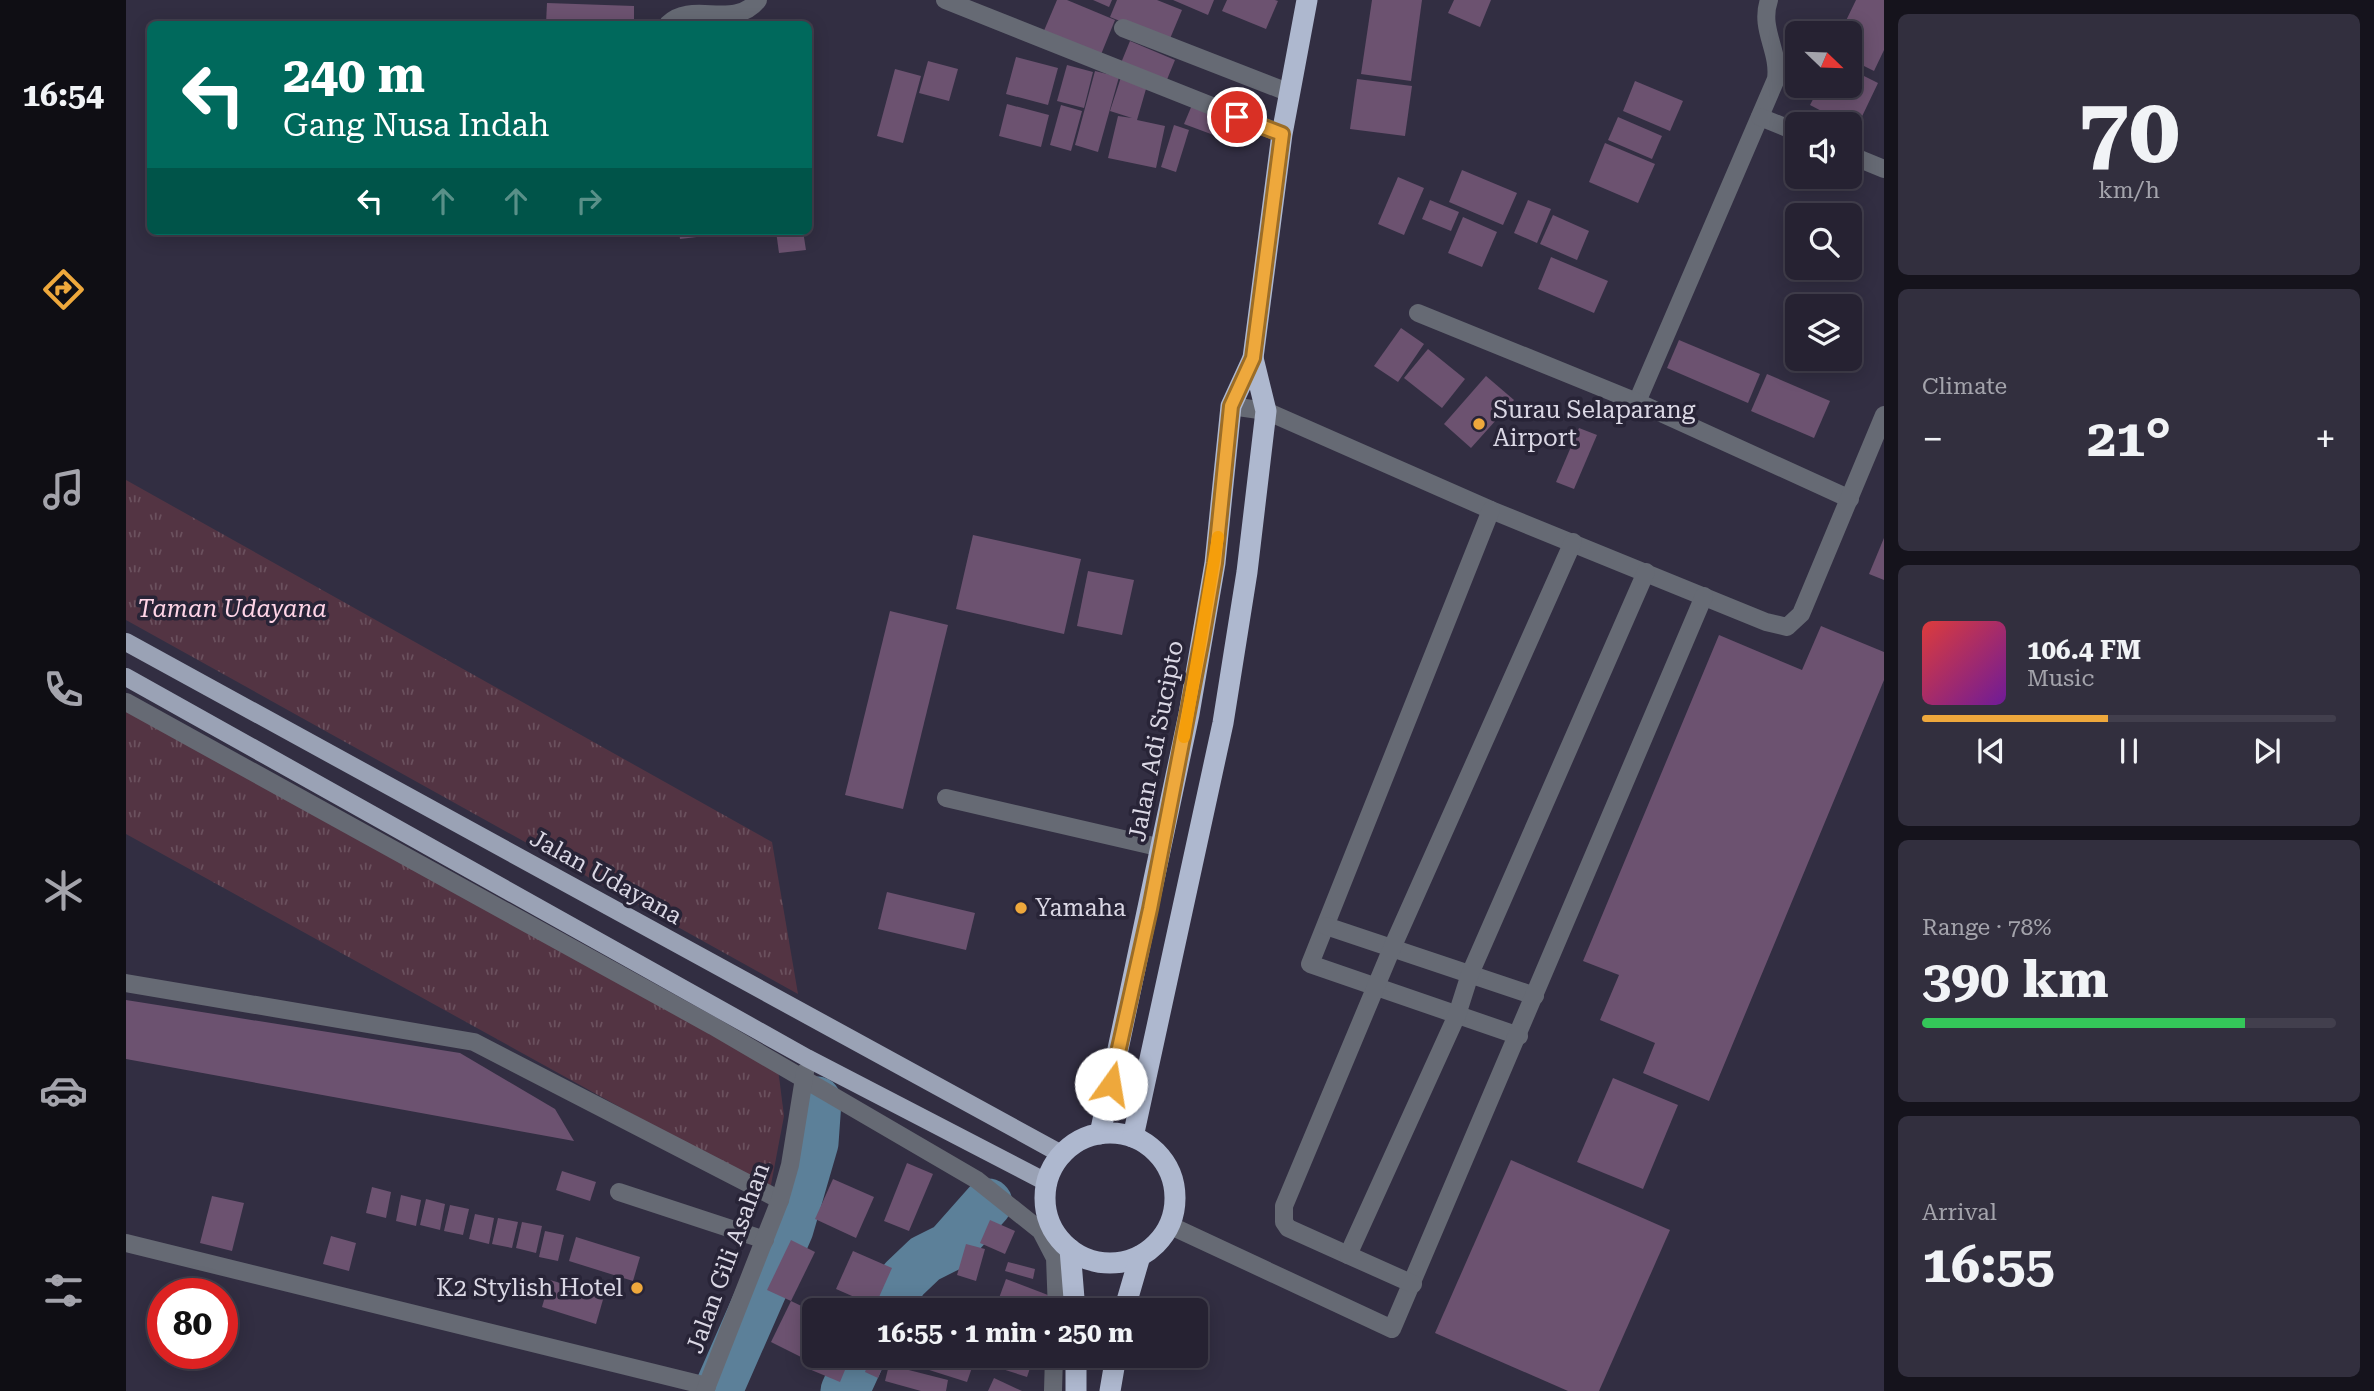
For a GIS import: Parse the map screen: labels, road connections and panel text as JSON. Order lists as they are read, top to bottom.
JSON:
{
  "streets": {
    "highway": ["Jalan Adi Sucipto"],
    "main road": ["Jalan Udayana"],
    "street": ["Jalan Gili Asahan"]
  },
  "crossings": [
    ["Jalan Adi Sucipto", "Jalan Udayana"]
  ],
  "parks": ["Taman Udayana"],
  "places": ["Surau Selaparang Airport", "Yamaha", "K2 Stylish Hotel"],
  "north": "bottom right",
  "page": {
    "tabs": "16:54",
    "tile": [
      ["70", "km/h"],
      "Climate",
      ["Range · 78%", "390 km"],
      ["Arrival", "16:55"]
    ],
    "turn": ["240 m", "Gang Nusa Indah"],
    "heat": ["−", "21°", "+"],
    "song": ["106.4 FM", "Music"],
    "limit": "80",
    "trip": "16:55 · 1 min · 250 m"
  }
}
